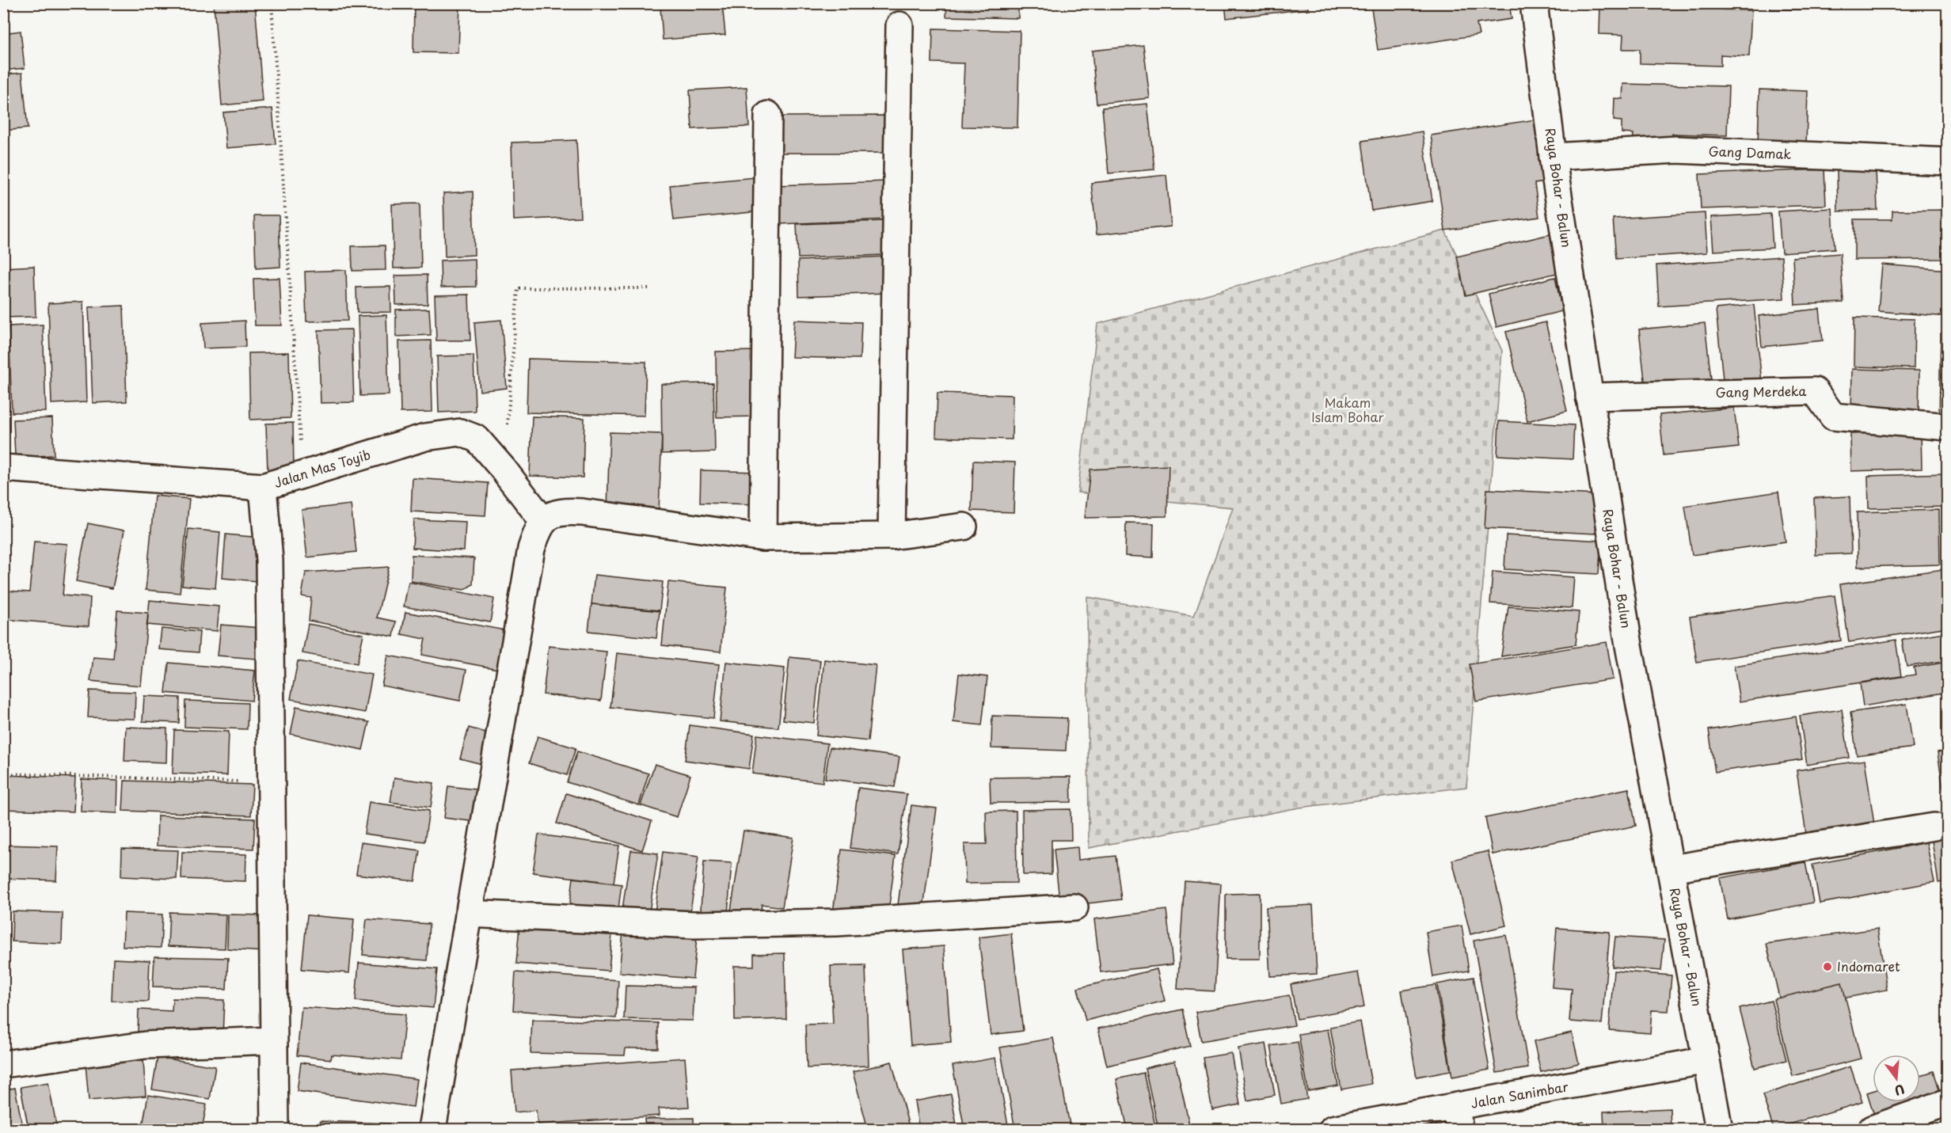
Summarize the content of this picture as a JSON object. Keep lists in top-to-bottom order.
{
  "streets": {
    "street": [
      "Gang Damak",
      "Raya Bohar - Balun",
      "Gang Merdeka",
      "Jalan Mas Toyib",
      "Jalan Sanimbar"
    ]
  },
  "crossings": [
    ["Gang Damak", "Raya Bohar - Balun"],
    ["Raya Bohar - Balun", "Gang Merdeka"],
    ["Raya Bohar - Balun", "Jalan Sanimbar"]
  ],
  "parks": ["Makam Islam Bohar"],
  "places": ["Indomaret"],
  "north": "bottom"
}
